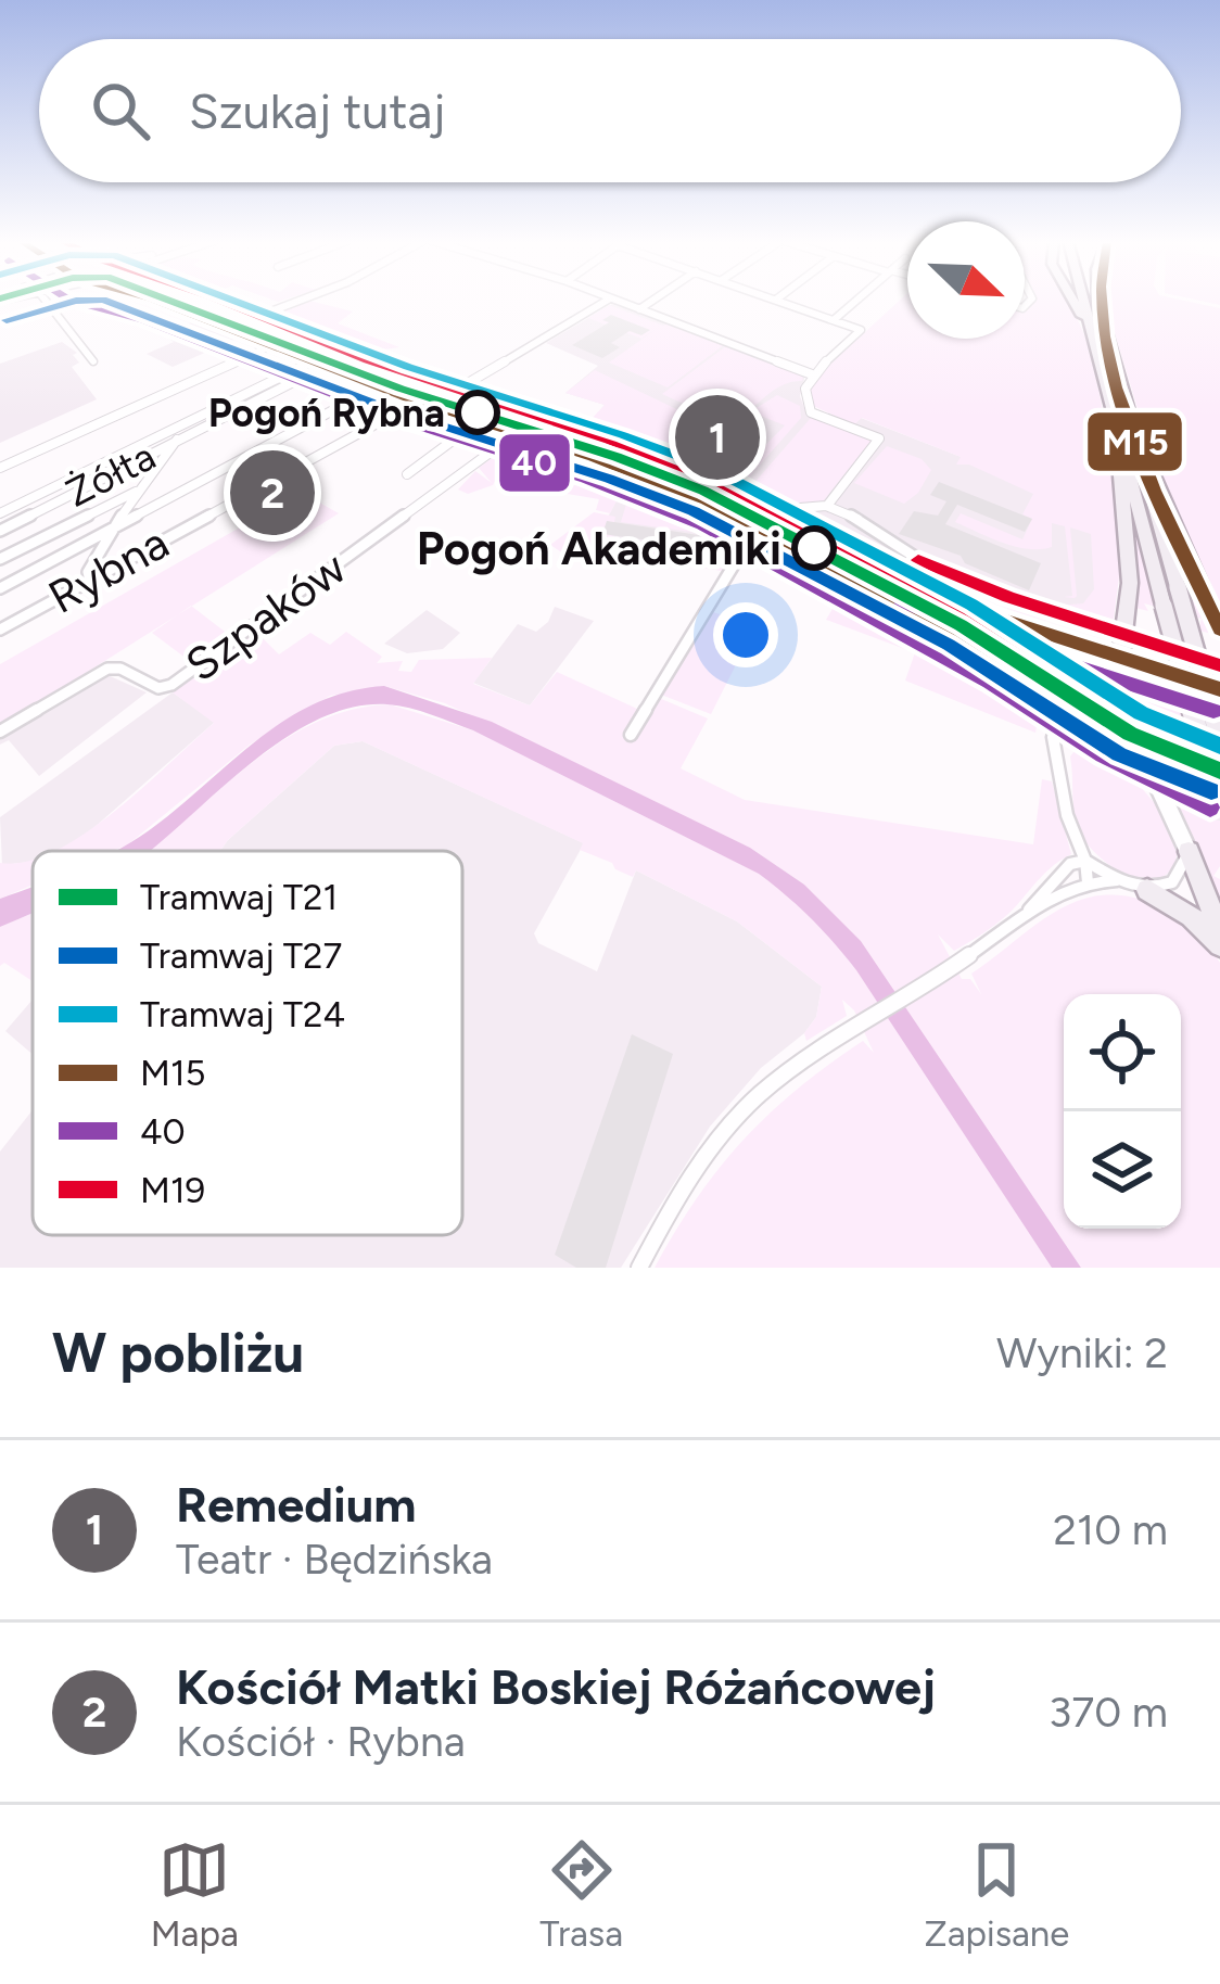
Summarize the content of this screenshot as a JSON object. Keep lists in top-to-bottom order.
{
  "streets": {
    "street": ["Żółta", "Rybna", "Szpaków"]
  },
  "places": ["Pogoń Rybna", "Pogoń Akademiki"],
  "lines": [
    "tram line T21",
    "tram line T27",
    "tram line T24",
    "transit line M15",
    "transit line 40",
    "transit line M19"
  ],
  "legend": [
    "Tramwaj T21",
    "Tramwaj T27",
    "Tramwaj T24",
    "M15",
    "40",
    "M19"
  ],
  "north": "bottom right",
  "page": {
    "search": "Szukaj tutaj",
    "pins": ["1", "2"],
    "heading": ["W pobliżu", "Wyniki: 2"],
    "list": [
      {
        "mark": "1",
        "name": "Remedium",
        "note": "Teatr · Będzińska",
        "value": "210 m"
      },
      {
        "mark": "2",
        "name": "Kościół Matki Boskiej Różańcowej",
        "note": "Kościół · Rybna",
        "value": "370 m"
      }
    ],
    "nav": ["Mapa", "Trasa", "Zapisane"]
  }
}
